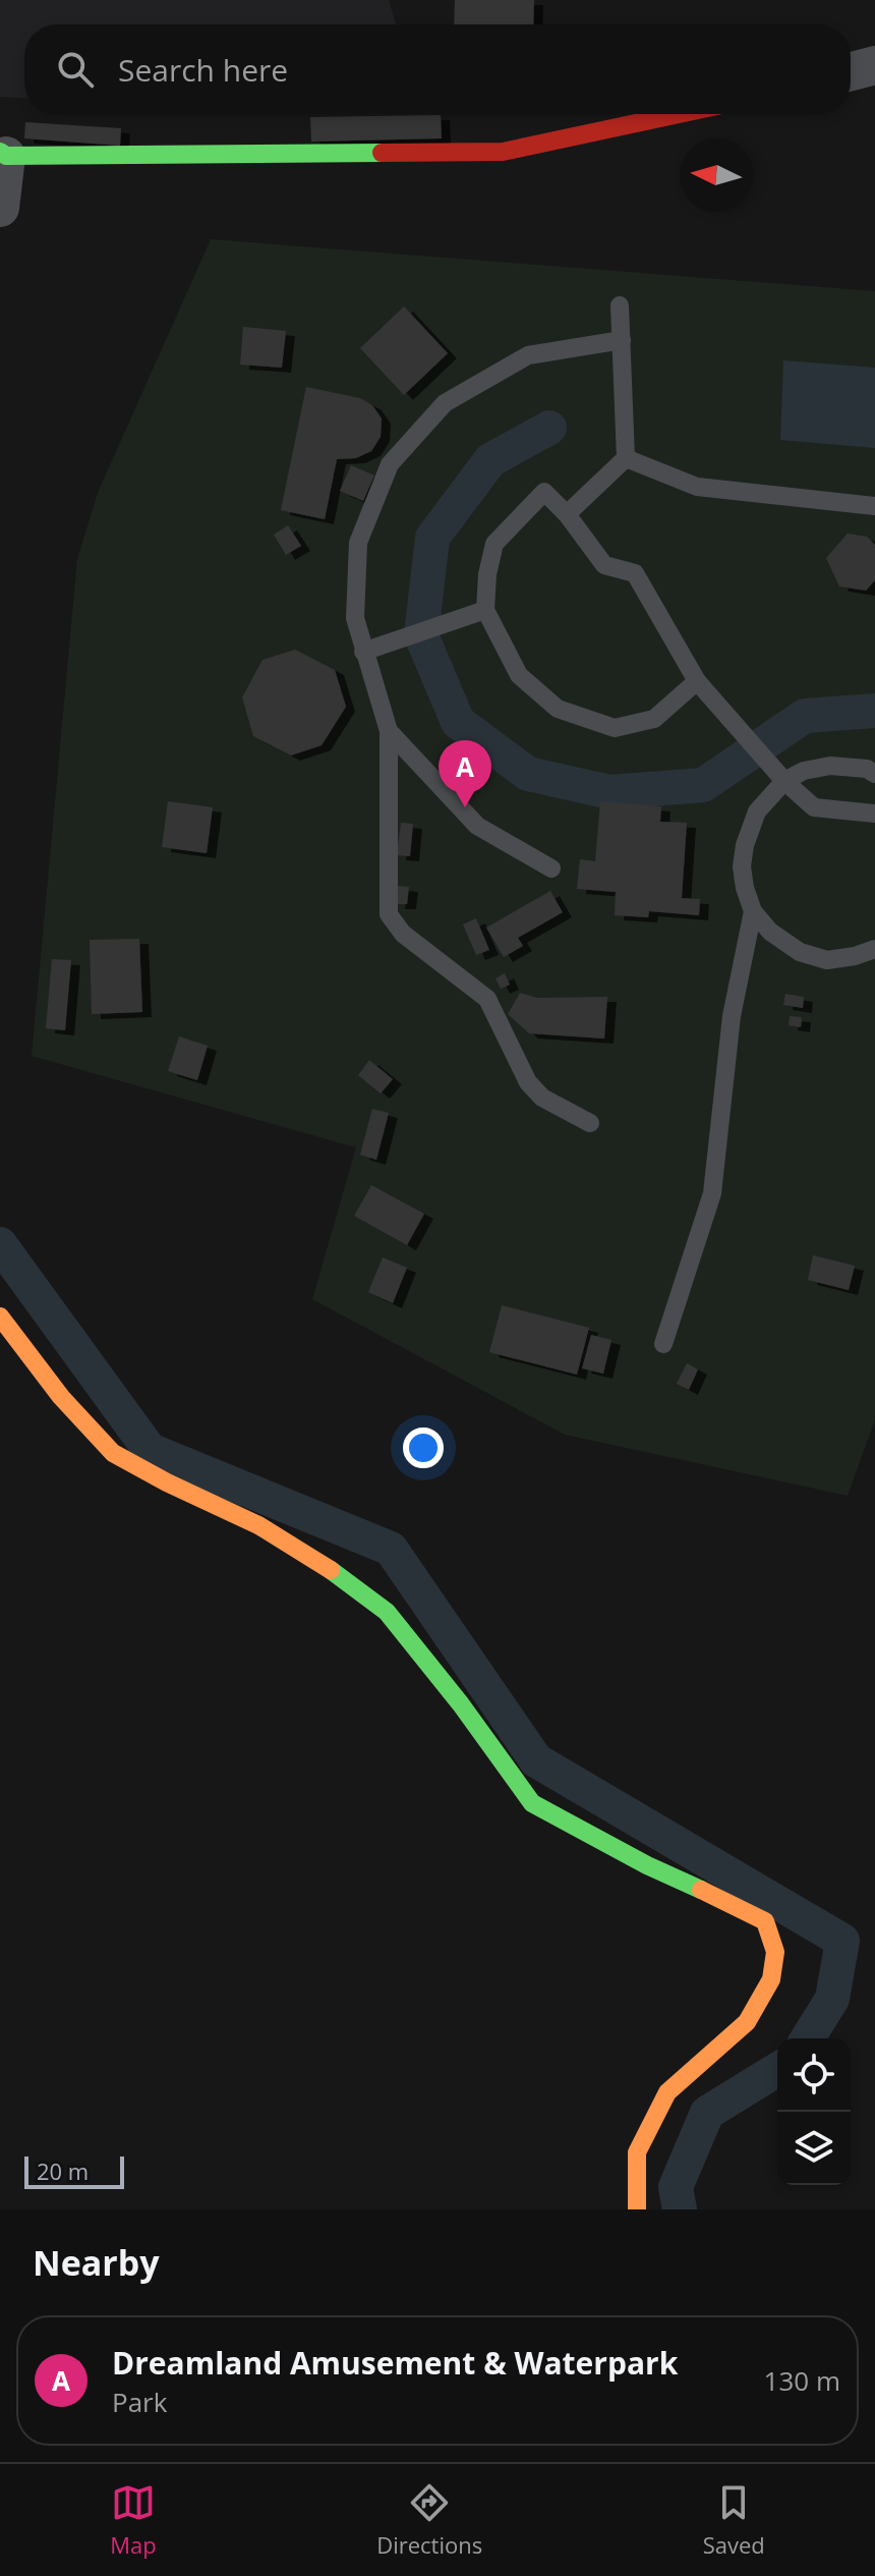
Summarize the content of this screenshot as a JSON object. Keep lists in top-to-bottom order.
{
  "scale_bar": "20 m",
  "north": "left",
  "page": {
    "search": "Search here",
    "pins": "A",
    "scale": "20 m",
    "heading": "Nearby",
    "list": [
      {
        "mark": "A",
        "name": "Dreamland Amusement & Waterpark",
        "note": "Park",
        "value": "130 m"
      }
    ],
    "nav": ["Map", "Directions", "Saved"]
  }
}
